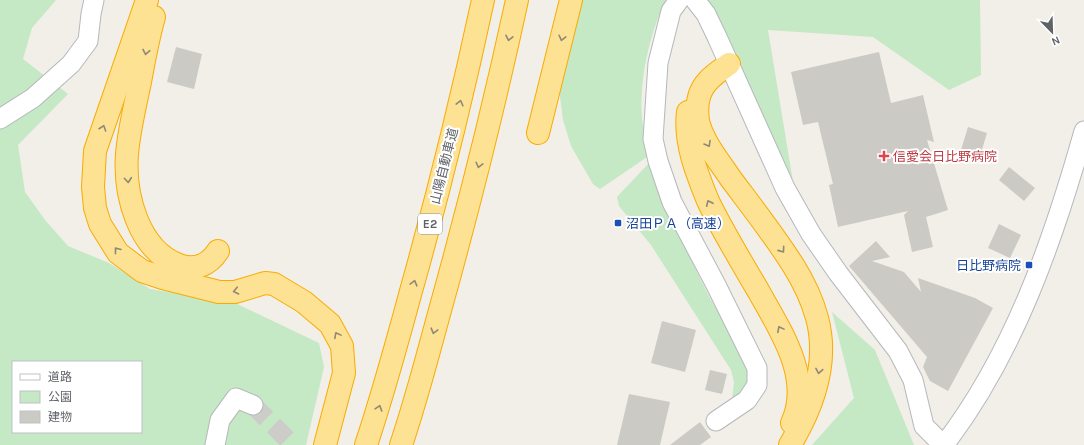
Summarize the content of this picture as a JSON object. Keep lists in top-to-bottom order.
{
  "streets": {
    "highway": ["山陽自動車道", "E2"]
  },
  "places": {
    "health": ["信愛会日比野病院"],
    "transit": ["沼田ＰＡ（高速）", "日比野病院"]
  },
  "legend": ["道路", "公園", "建物"],
  "north": "bottom right"
}
